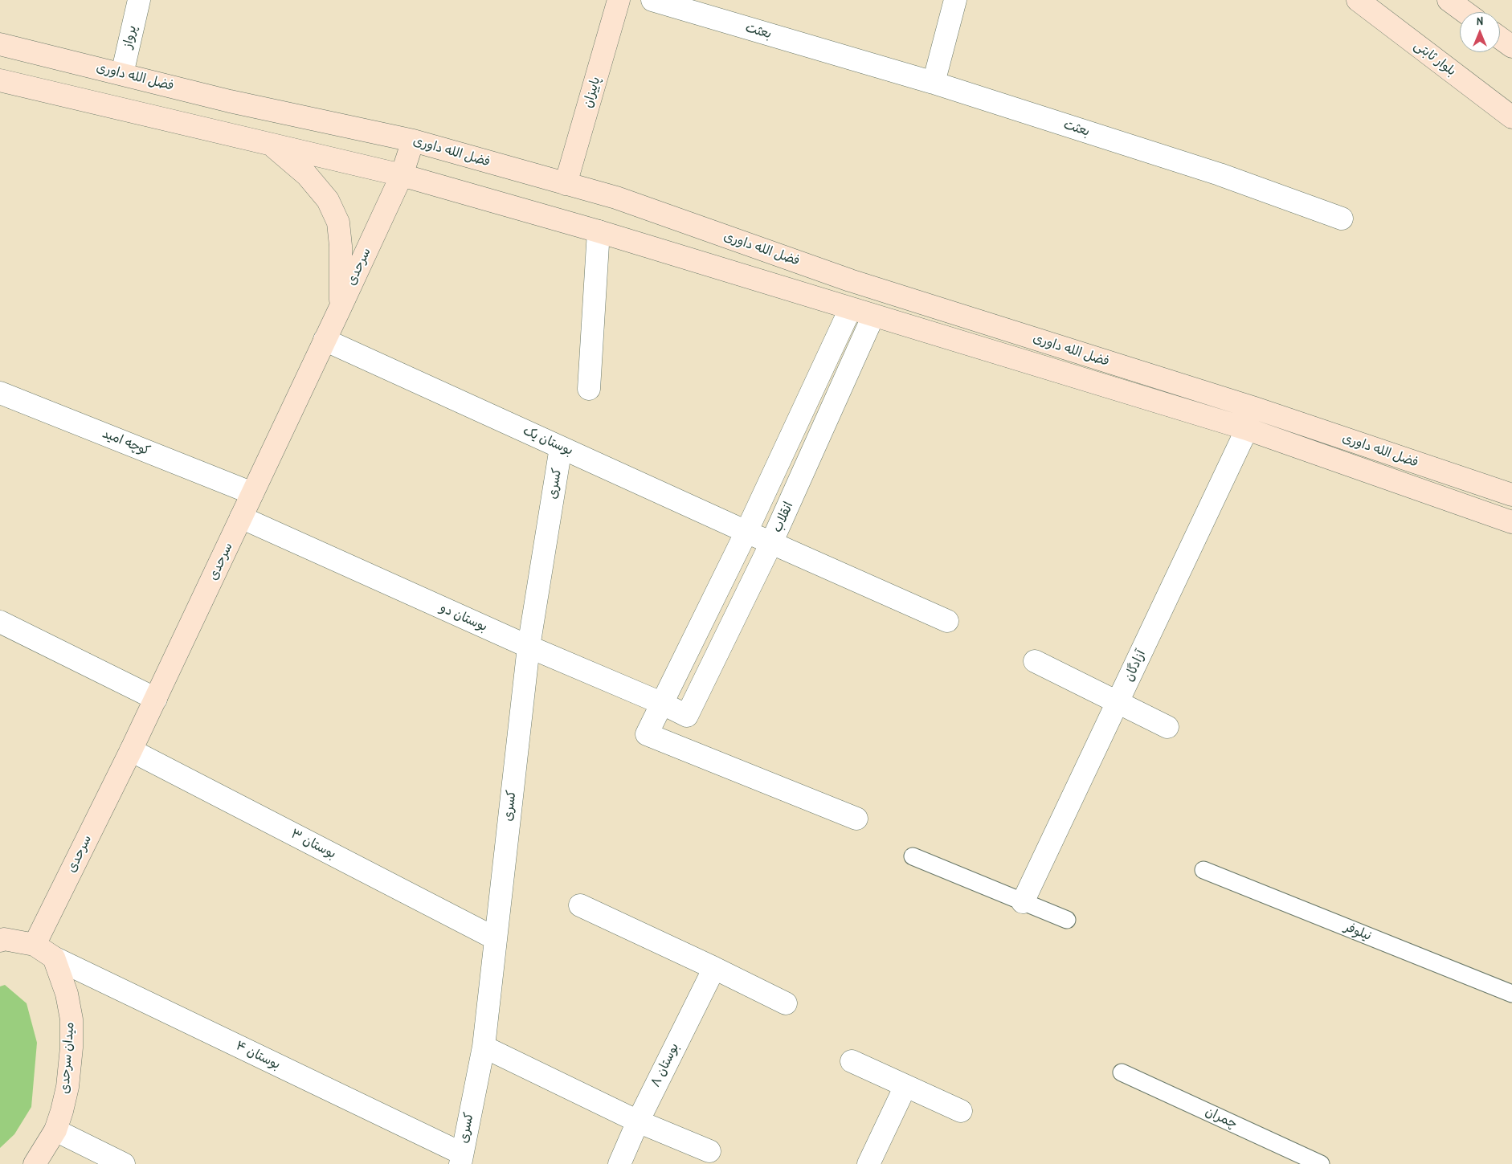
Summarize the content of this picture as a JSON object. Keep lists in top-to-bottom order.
{
  "streets": {
    "main road": [
      "بلوار ثابتی",
      "فضل الله داوری",
      "پاییزان",
      "سرحدی",
      "میدان سرحدی"
    ],
    "street": [
      "بعثت",
      "پرواز",
      "بوستان یک",
      "کوچه امید",
      "کسری",
      "انقلاب",
      "بوستان دو",
      "آزادگان",
      "بوستان ۳",
      "بوستان ۴",
      "بوستان ۸"
    ],
    "lane": ["نیلوفر", "چمران"]
  },
  "crossings": [
    ["پرواز", "فضل الله داوری"],
    ["فضل الله داوری", "پاییزان"],
    ["فضل الله داوری", "سرحدی"],
    ["فضل الله داوری", "انقلاب"],
    ["فضل الله داوری", "آزادگان"],
    ["سرحدی", "بوستان یک"],
    ["سرحدی", "کوچه امید"],
    ["سرحدی", "بوستان دو"],
    ["سرحدی", "بوستان ۳"],
    ["بوستان یک", "کسری"],
    ["بوستان یک", "انقلاب"],
    ["کسری", "بوستان دو"],
    ["کسری", "بوستان ۳"],
    ["کسری", "بوستان ۴"],
    ["انقلاب", "بوستان دو"],
    ["بوستان ۴", "میدان سرحدی"]
  ],
  "north": "top"
}
